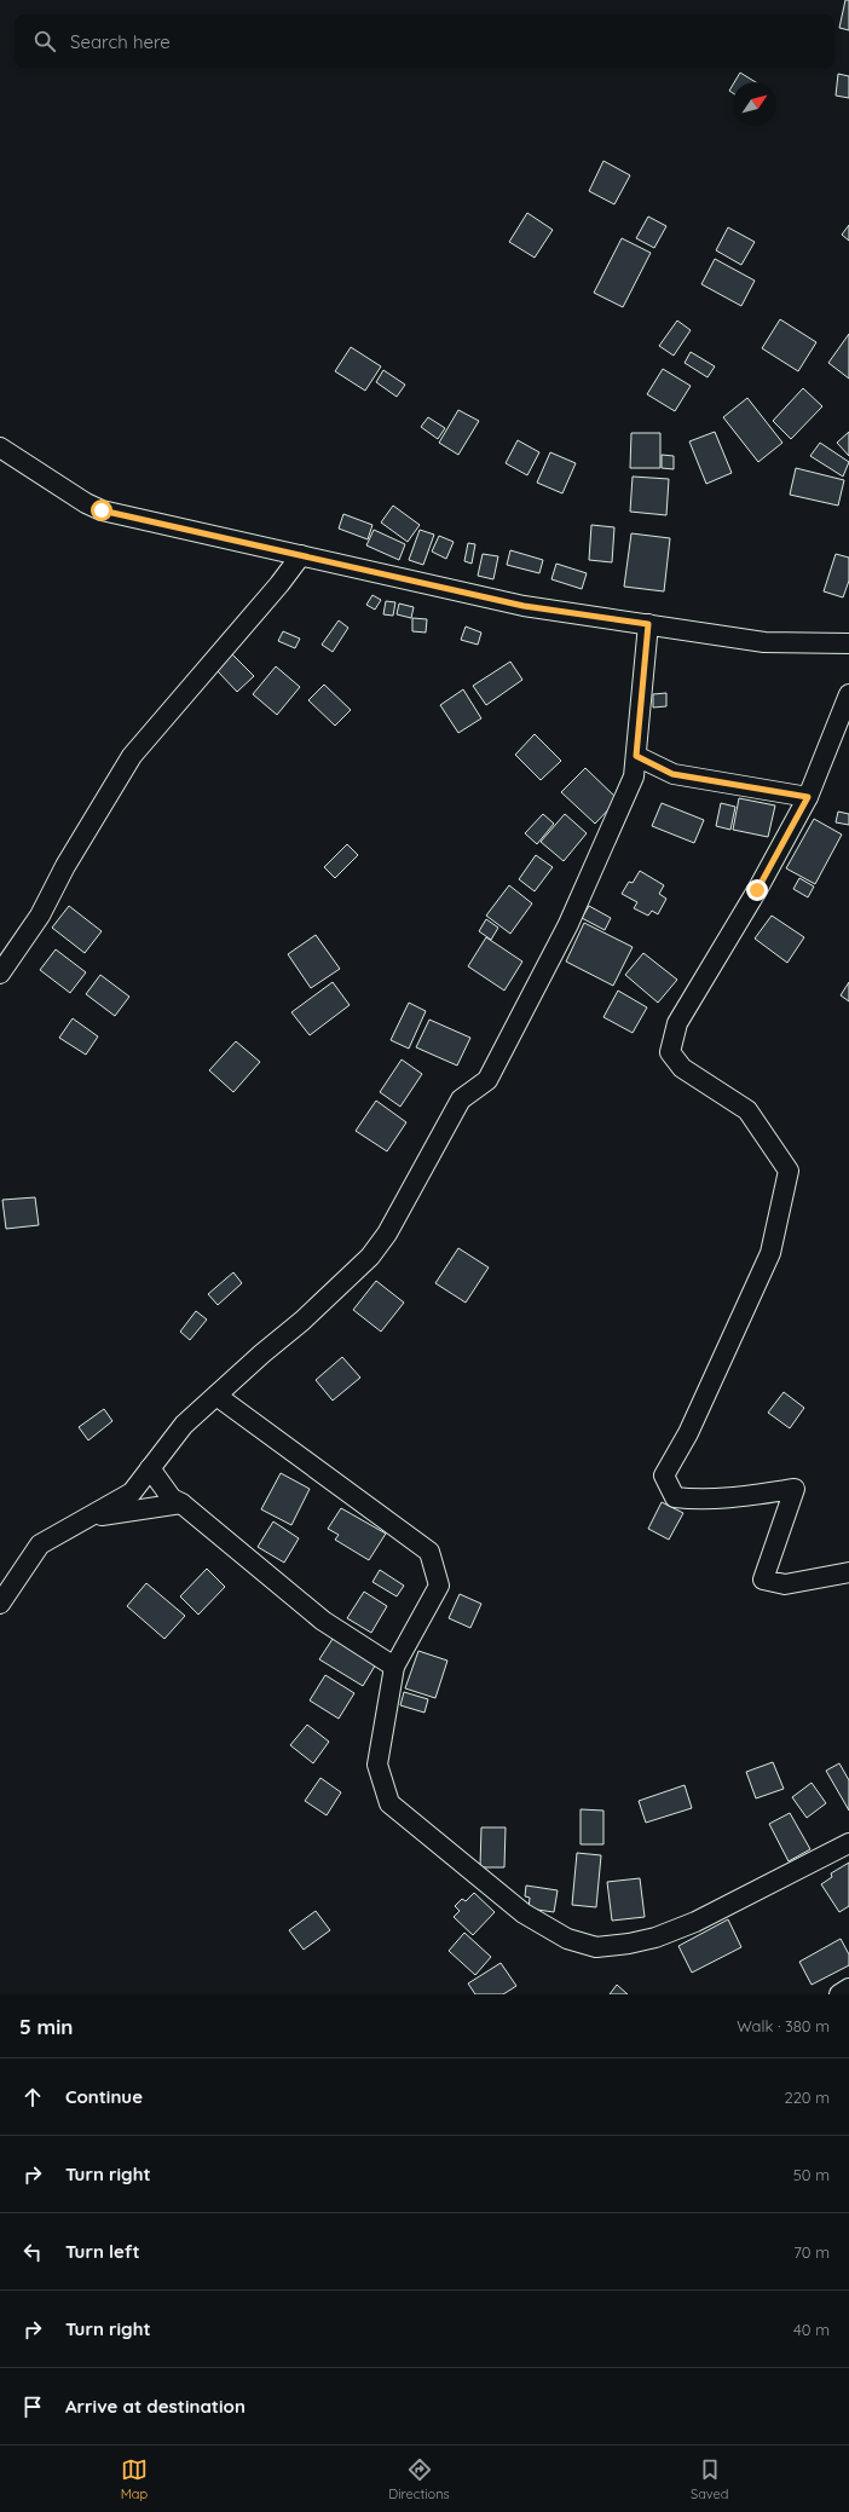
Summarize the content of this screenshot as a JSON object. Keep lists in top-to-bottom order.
{
  "north": "top right",
  "page": {
    "search": "Search here",
    "heading": ["5 min", "Walk · 380 m"],
    "list": [
      ["Continue", "220 m"],
      ["Turn right", "50 m"],
      ["Turn left", "70 m"],
      ["Turn right", "40 m"],
      "Arrive at destination"
    ],
    "nav": ["Map", "Directions", "Saved"]
  }
}
